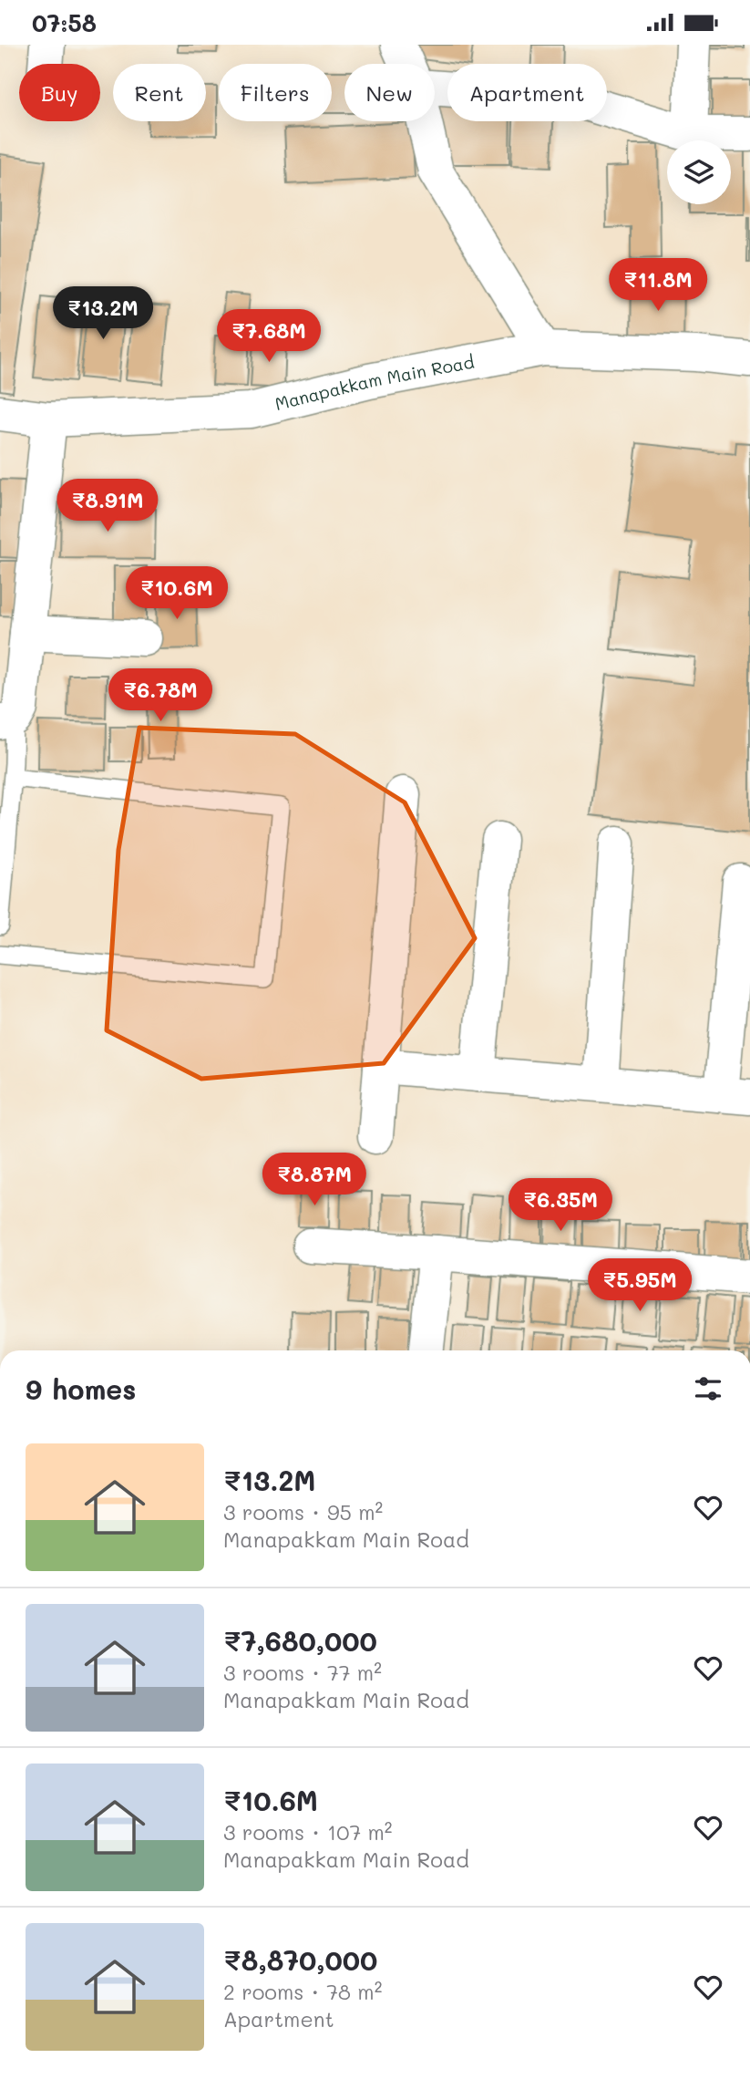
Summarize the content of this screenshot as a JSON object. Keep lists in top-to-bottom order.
{
  "streets": {
    "street": ["Manapakkam Main Road"]
  },
  "page": {
    "status": "07:58",
    "chip": [
      "Buy",
      "Rent",
      "Filters",
      "New",
      "Apartment"
    ],
    "price": [
      "₹11.8M",
      "₹13.2M",
      "₹7.68M",
      "₹8.91M",
      "₹10.6M",
      "₹6.78M",
      "₹8.87M",
      "₹6.35M",
      "₹5.95M"
    ],
    "heading": "9 homes",
    "list": [
      {
        "name": "₹13.2M",
        "note": "3 rooms · 95 m² · Manapakkam Main Road"
      },
      {
        "name": "₹7,680,000",
        "note": "3 rooms · 77 m² · Manapakkam Main Road"
      },
      {
        "name": "₹10.6M",
        "note": "3 rooms · 107 m² · Manapakkam Main Road"
      },
      {
        "name": "₹8,870,000",
        "note": "2 rooms · 78 m² · Apartment"
      }
    ]
  }
}
